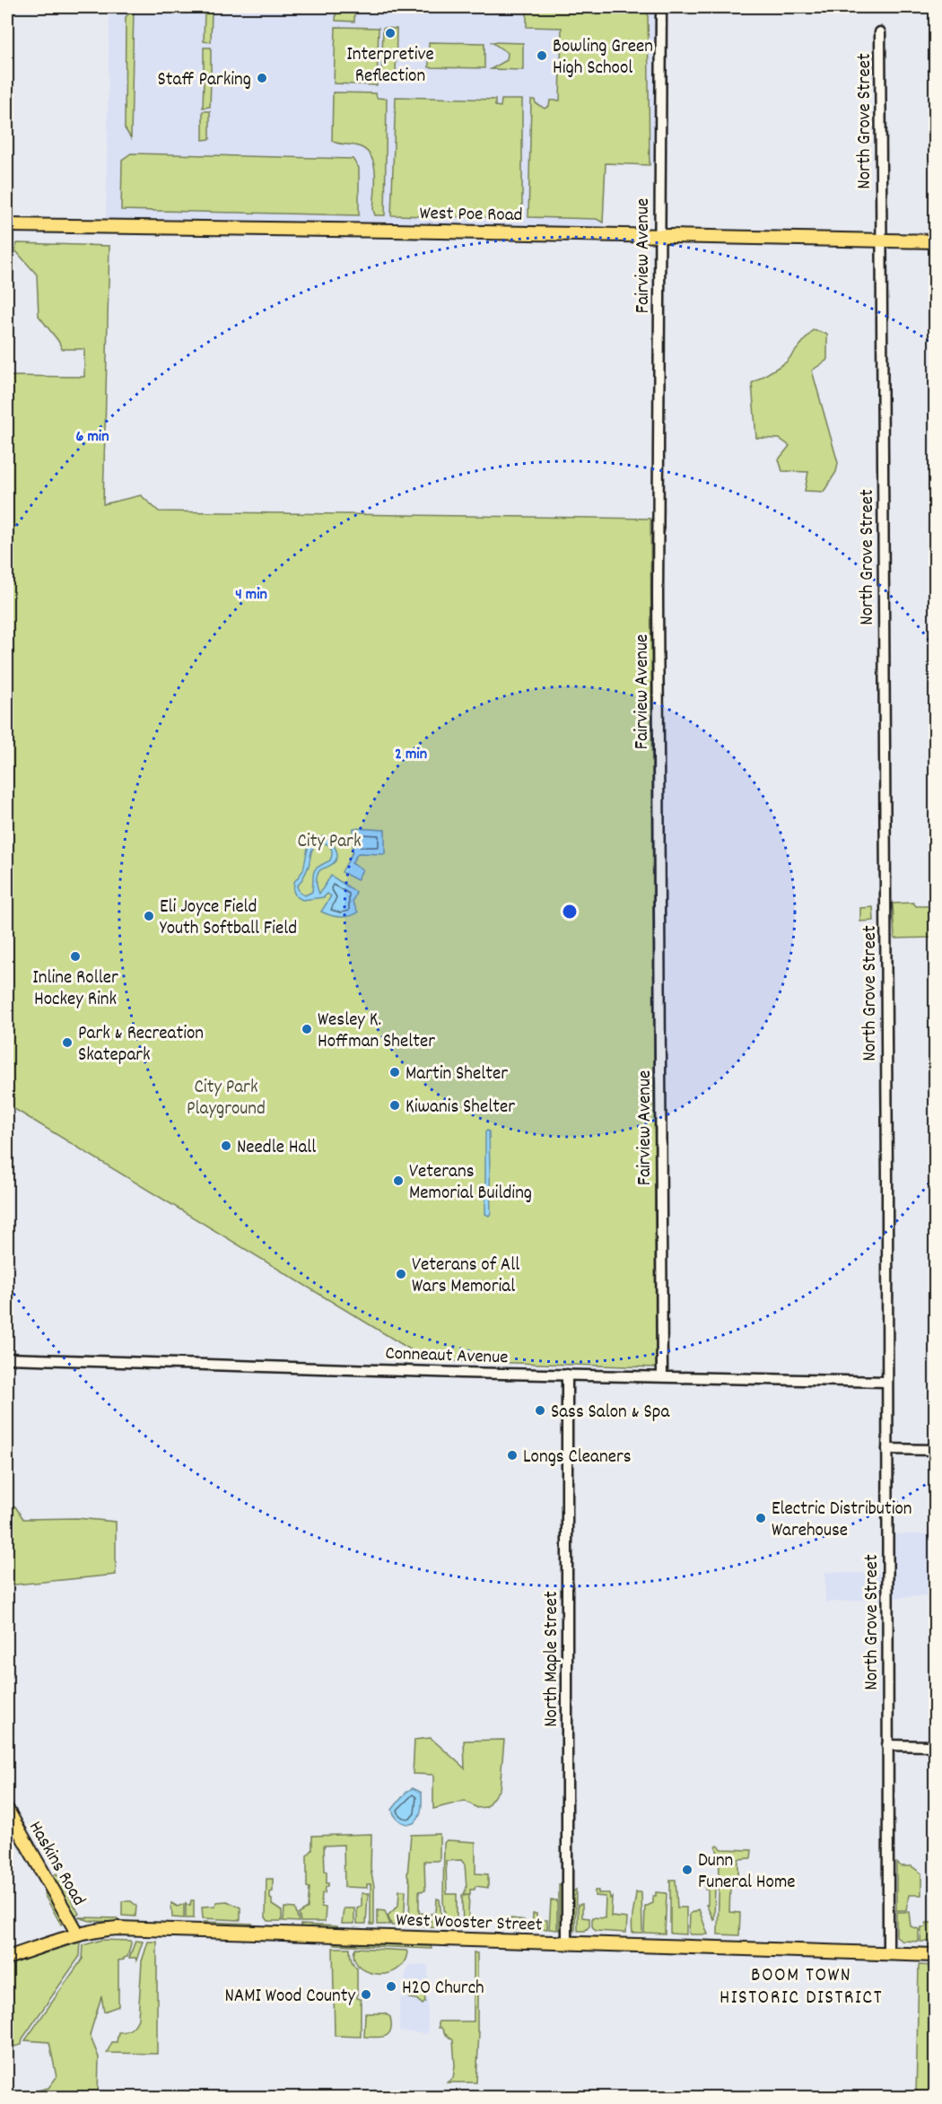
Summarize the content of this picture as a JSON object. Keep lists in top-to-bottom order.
{
  "streets": {
    "main road": ["West Poe Road", "Haskins Road", "West Wooster Street"],
    "street": [
      "North Grove Street",
      "Fairview Avenue",
      "Conneaut Avenue",
      "North Maple Street"
    ]
  },
  "crossings": [
    ["North Grove Street", "West Poe Road"],
    ["North Grove Street", "Conneaut Avenue"],
    ["North Grove Street", "West Wooster Street"],
    ["West Poe Road", "Fairview Avenue"],
    ["Fairview Avenue", "Conneaut Avenue"],
    ["Conneaut Avenue", "North Maple Street"],
    ["North Maple Street", "West Wooster Street"],
    ["Haskins Road", "West Wooster Street"]
  ],
  "districts": ["BOOM TOWN HISTORIC DISTRICT"],
  "parks": ["City Park", "City Park Playground"],
  "places": [
    "Interpretive Reflection",
    "Bowling Green High School",
    "Staff Parking",
    "Eli Joyce Field Youth Softball Field",
    "Inline Roller Hockey Rink",
    "Wesley K. Hoffman Shelter",
    "Park & Recreation Skatepark",
    "Martin Shelter",
    "Kiwanis Shelter",
    "Needle Hall",
    "Veterans Memorial Building",
    "Veterans of All Wars Memorial",
    "Sass Salon & Spa",
    "Longs Cleaners",
    "Electric Distribution Warehouse",
    "Dunn Funeral Home",
    "H2O Church",
    "NAMI Wood County"
  ],
  "rings": ["6 min", "4 min", "2 min"]
}
